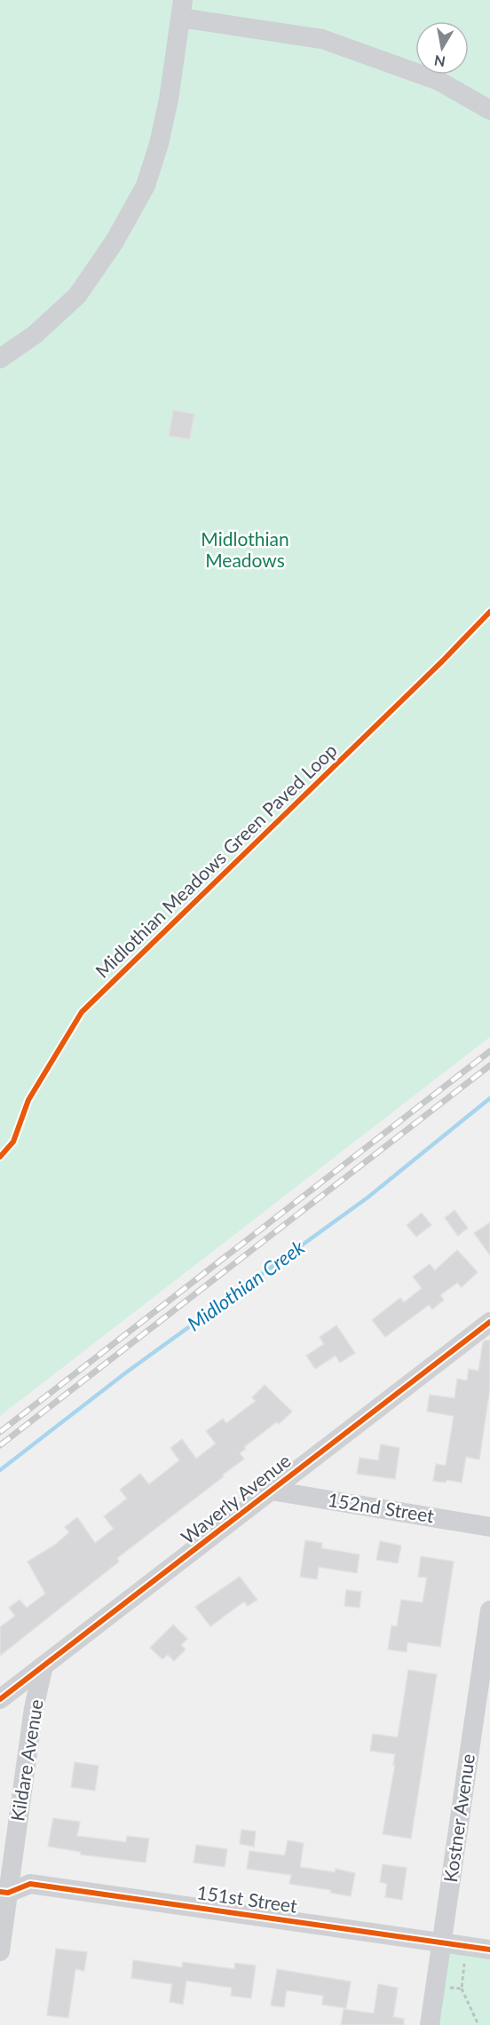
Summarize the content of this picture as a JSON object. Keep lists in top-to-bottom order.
{
  "streets": {
    "street": [
      "Waverly Avenue",
      "152nd Street",
      "Kildare Avenue",
      "Kostner Avenue",
      "151st Street"
    ],
    "cycle path": ["Midlothian Meadows Green Paved Loop"]
  },
  "crossings": [
    ["Waverly Avenue", "152nd Street"],
    ["Waverly Avenue", "Kildare Avenue"],
    ["Kildare Avenue", "151st Street"],
    ["Kostner Avenue", "151st Street"]
  ],
  "water": ["Midlothian Creek"],
  "parks": ["Midlothian Meadows"],
  "north": "bottom"
}
